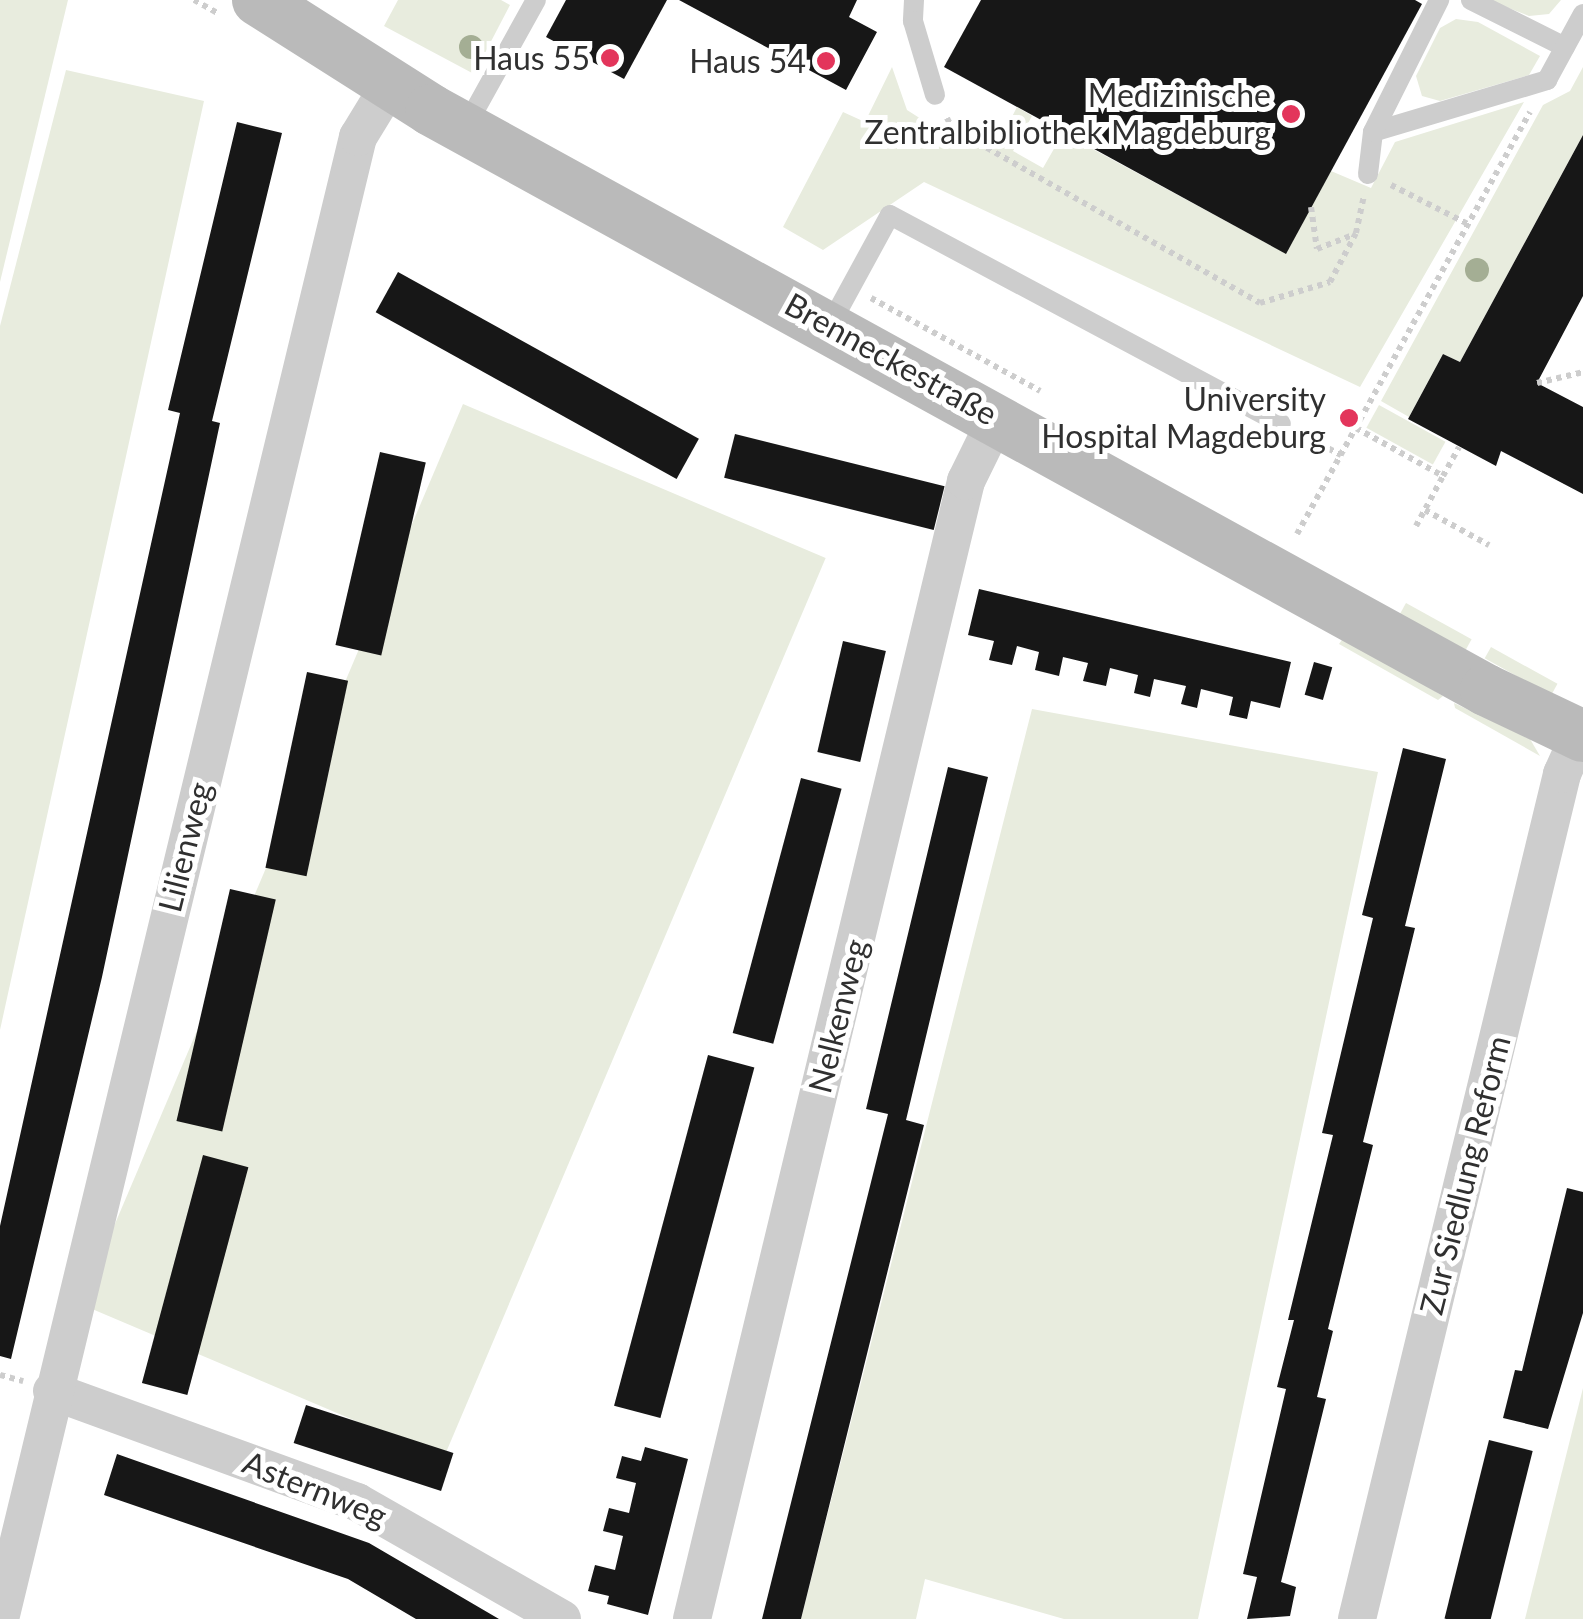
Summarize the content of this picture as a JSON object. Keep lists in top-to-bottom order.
{
  "streets": {
    "street": [
      "Brenneckestraße",
      "Lilienweg",
      "Nelkenweg",
      "Zur Siedlung Reform",
      "Asternweg"
    ]
  },
  "crossings": [
    ["Brenneckestraße", "Lilienweg"],
    ["Brenneckestraße", "Nelkenweg"],
    ["Brenneckestraße", "Zur Siedlung Reform"],
    ["Lilienweg", "Asternweg"]
  ],
  "places": [
    "Haus 55",
    "Haus 54",
    "Medizinische Zentralbibliothek Magdeburg",
    "University Hospital Magdeburg"
  ]
}
